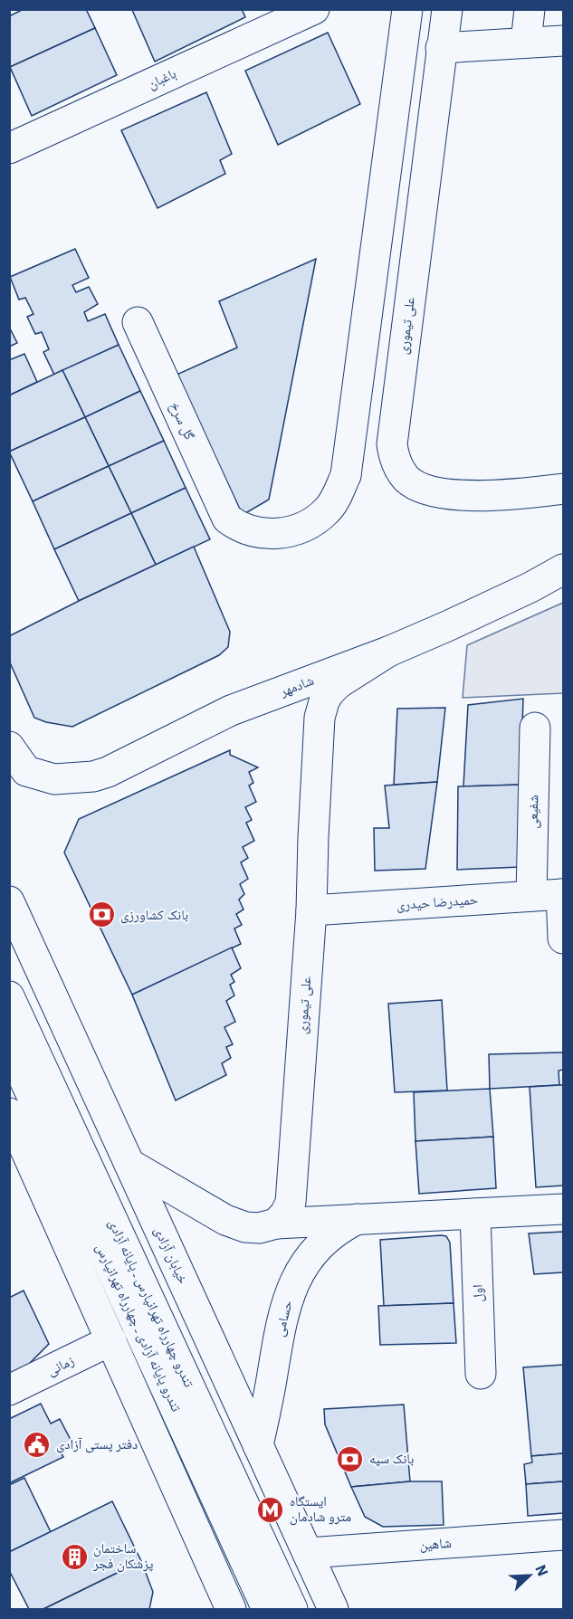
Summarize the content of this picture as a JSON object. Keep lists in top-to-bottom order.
{
  "streets": {
    "main road": [
      "باغبان",
      "علی تیموری",
      "گل سرخ",
      "شادمهر",
      "شفیعی",
      "حمیدرضا حیدری",
      "خیابان آزادی",
      "اول",
      "تندرو چهارراه تهرانپارس ـ پایانه آزادی",
      "حسامی",
      "تندرو پایانه آزادی ـ چهارراه تهرانپارس",
      "زمانی",
      "شاهین"
    ]
  },
  "crossings": [
    ["علی تیموری", "شادمهر"],
    ["علی تیموری", "حمیدرضا حیدری"],
    ["علی تیموری", "حسامی"],
    ["شفیعی", "حمیدرضا حیدری"],
    ["خیابان آزادی", "حسامی"],
    ["خیابان آزادی", "شاهین"],
    ["اول", "حسامی"]
  ],
  "places": {
    "bank": ["بانک کشاورزی", "بانک سپه"],
    "public building": ["دفتر پستی آزادی"],
    "metro station": ["ایستگاه مترو شادمان"],
    "building": ["ساختمان پزشکان فجر"]
  },
  "north": "top right"
}
